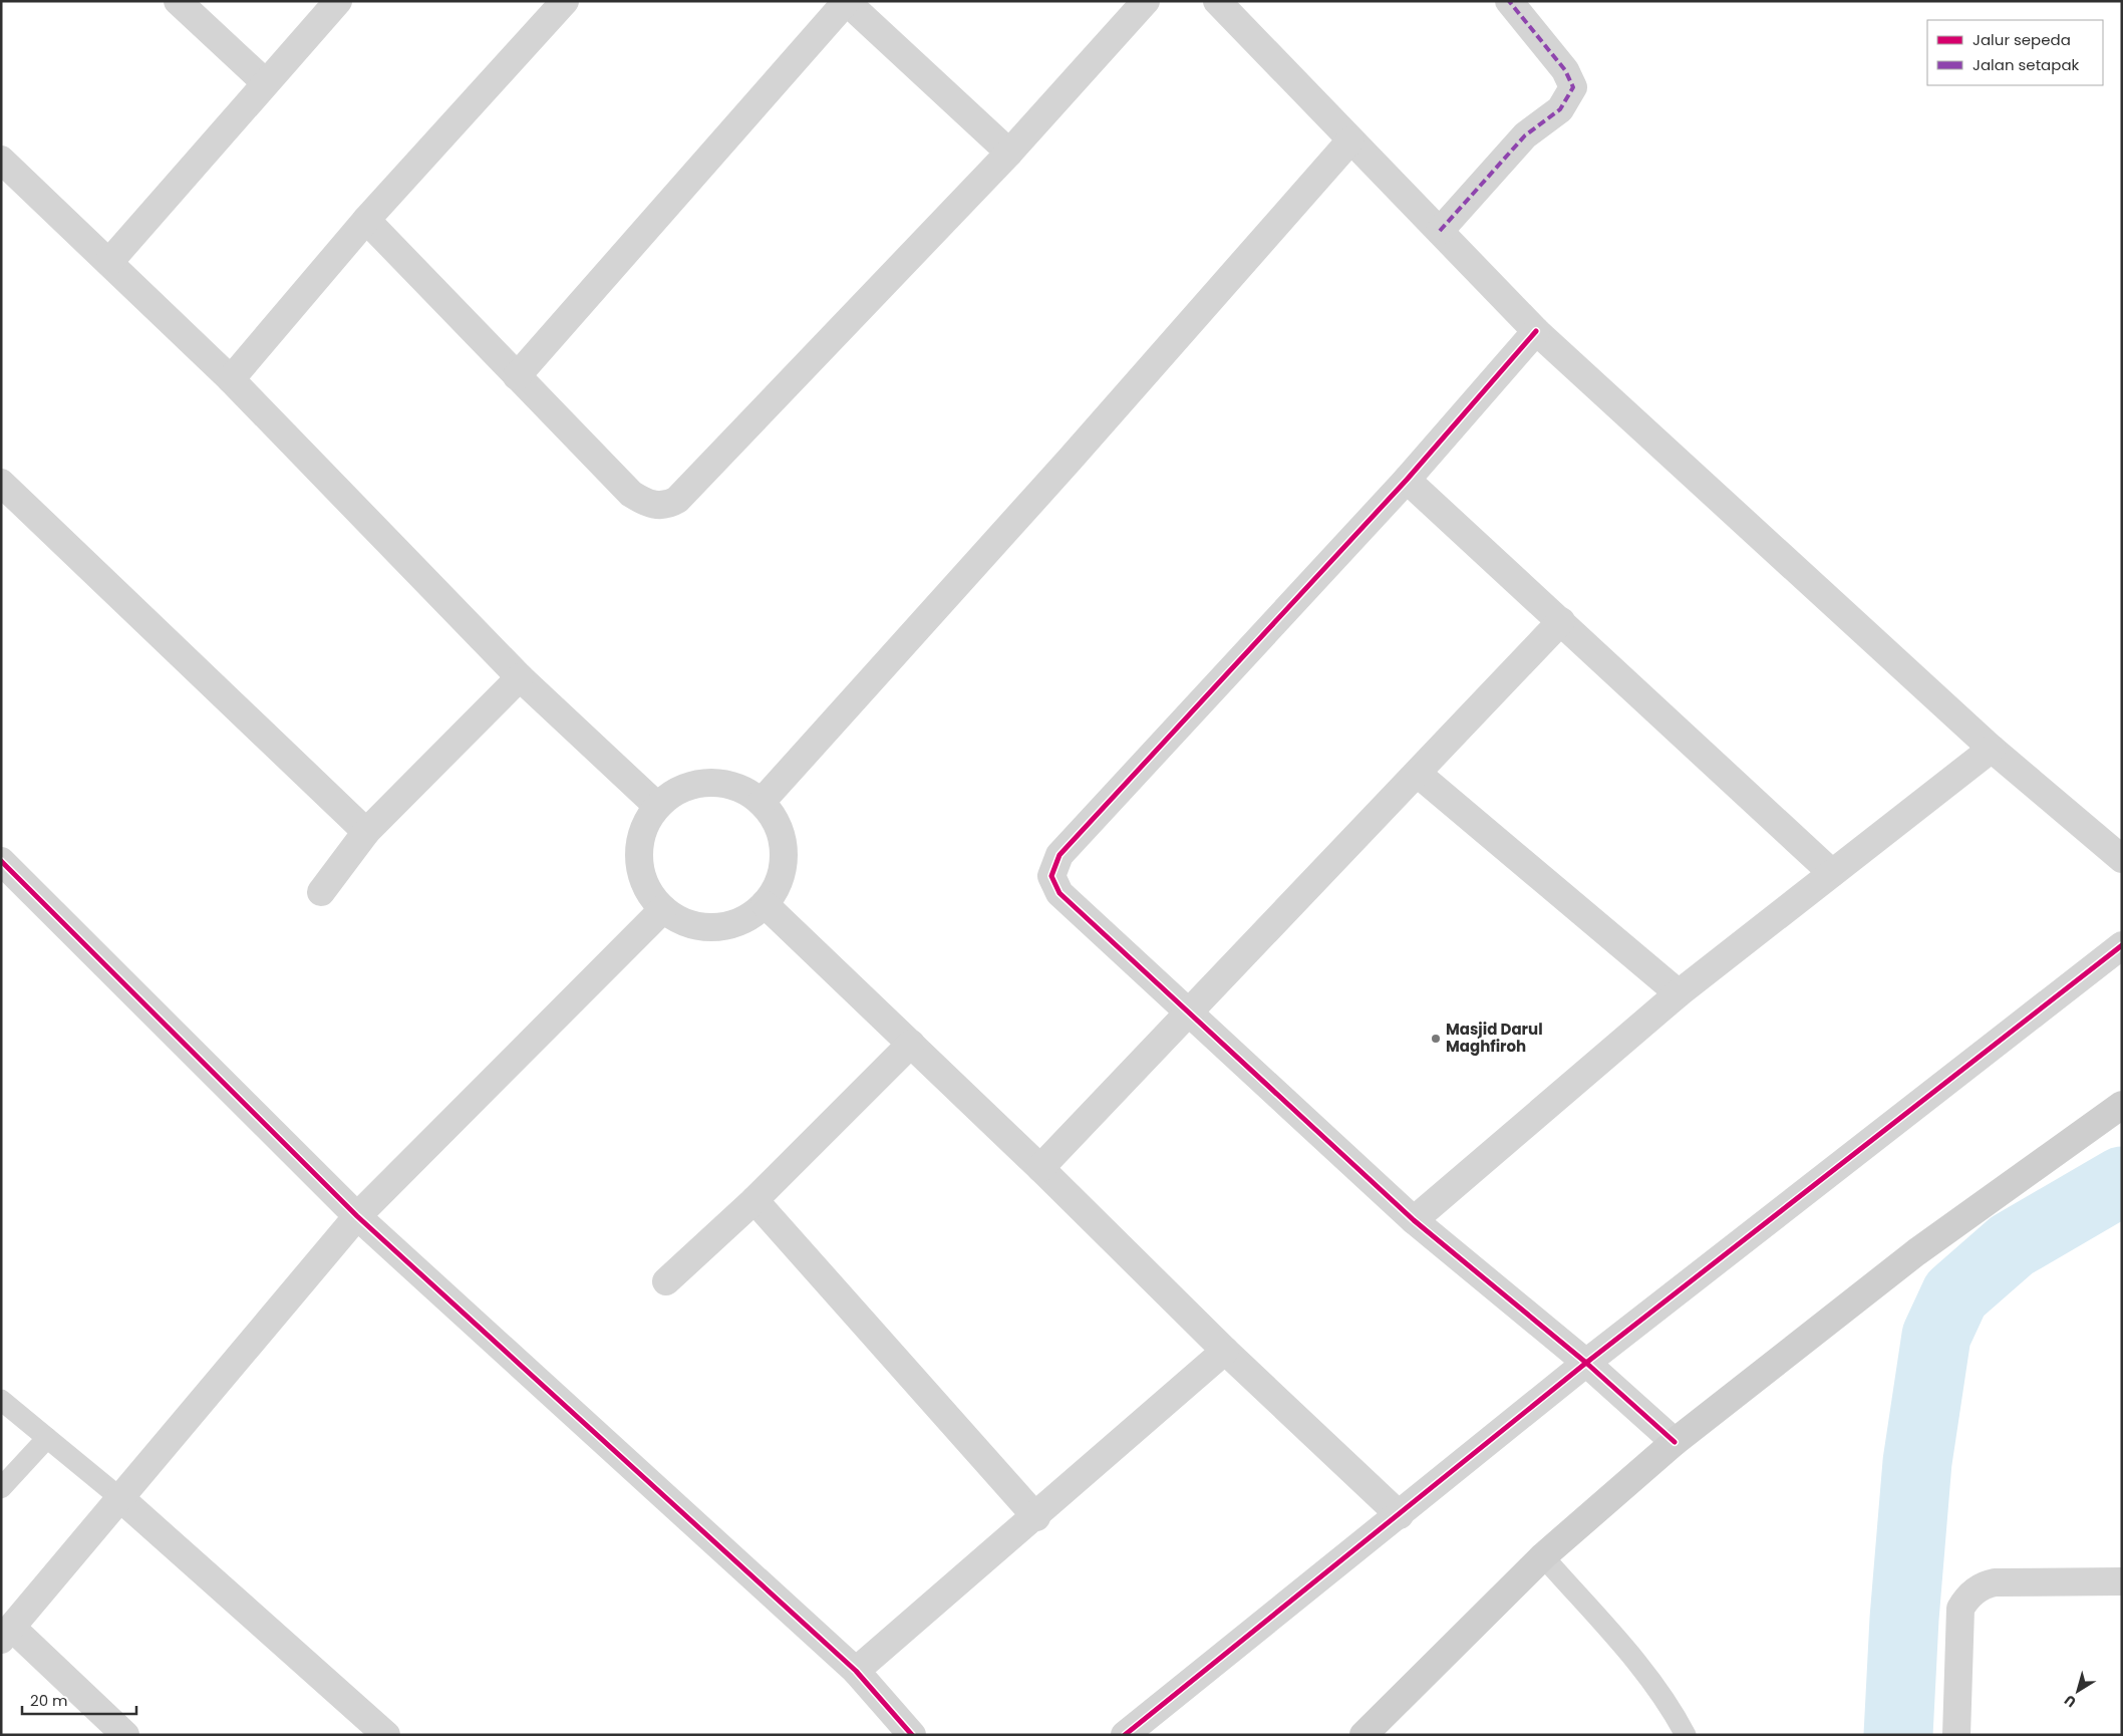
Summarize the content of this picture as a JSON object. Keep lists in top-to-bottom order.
{
  "places": ["Masjid Darul Maghfiroh"],
  "legend": ["Jalur sepeda", "Jalan setapak"],
  "scale_bar": "20 m",
  "north": "bottom left"
}
